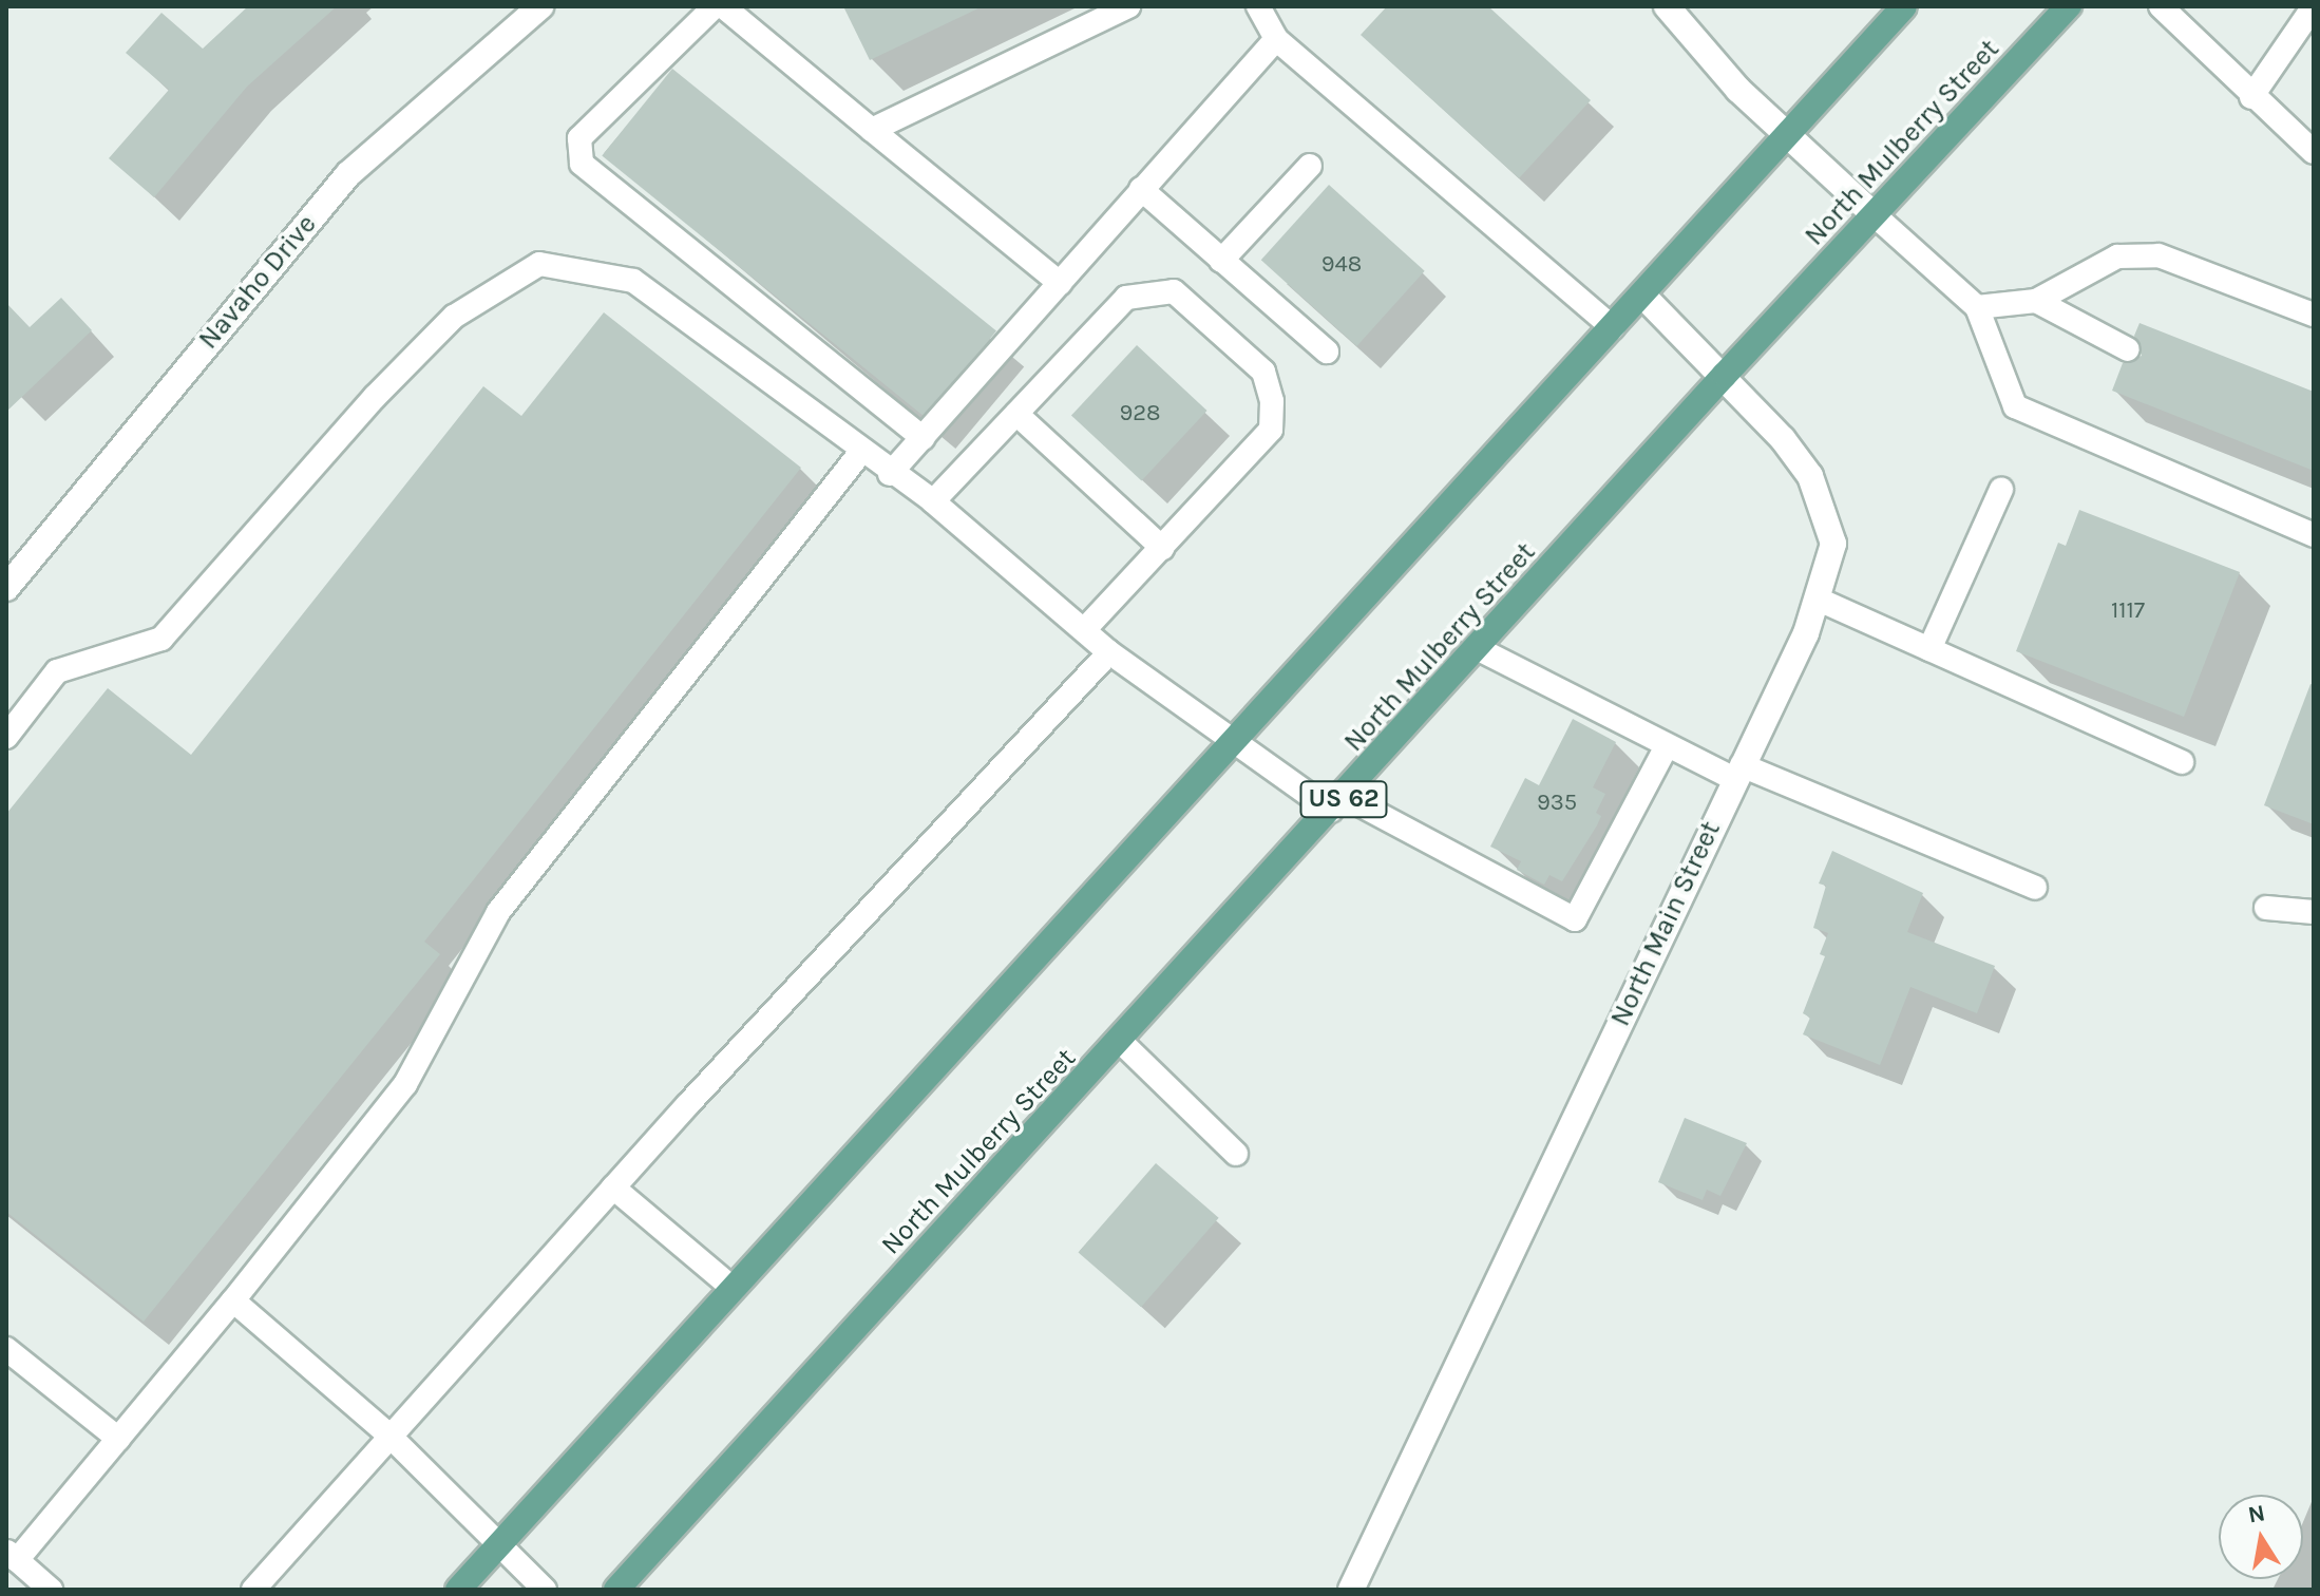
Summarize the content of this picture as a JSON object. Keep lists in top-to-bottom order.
{
  "streets": {
    "main road": ["North Mulberry Street", "US 62"],
    "street": ["Navaho Drive", "North Main Street"]
  },
  "crossings": [
    ["North Mulberry Street", "North Main Street"]
  ],
  "house_numbers": [
    "948",
    "928",
    "1117",
    "935"
  ],
  "north": "top"
}
